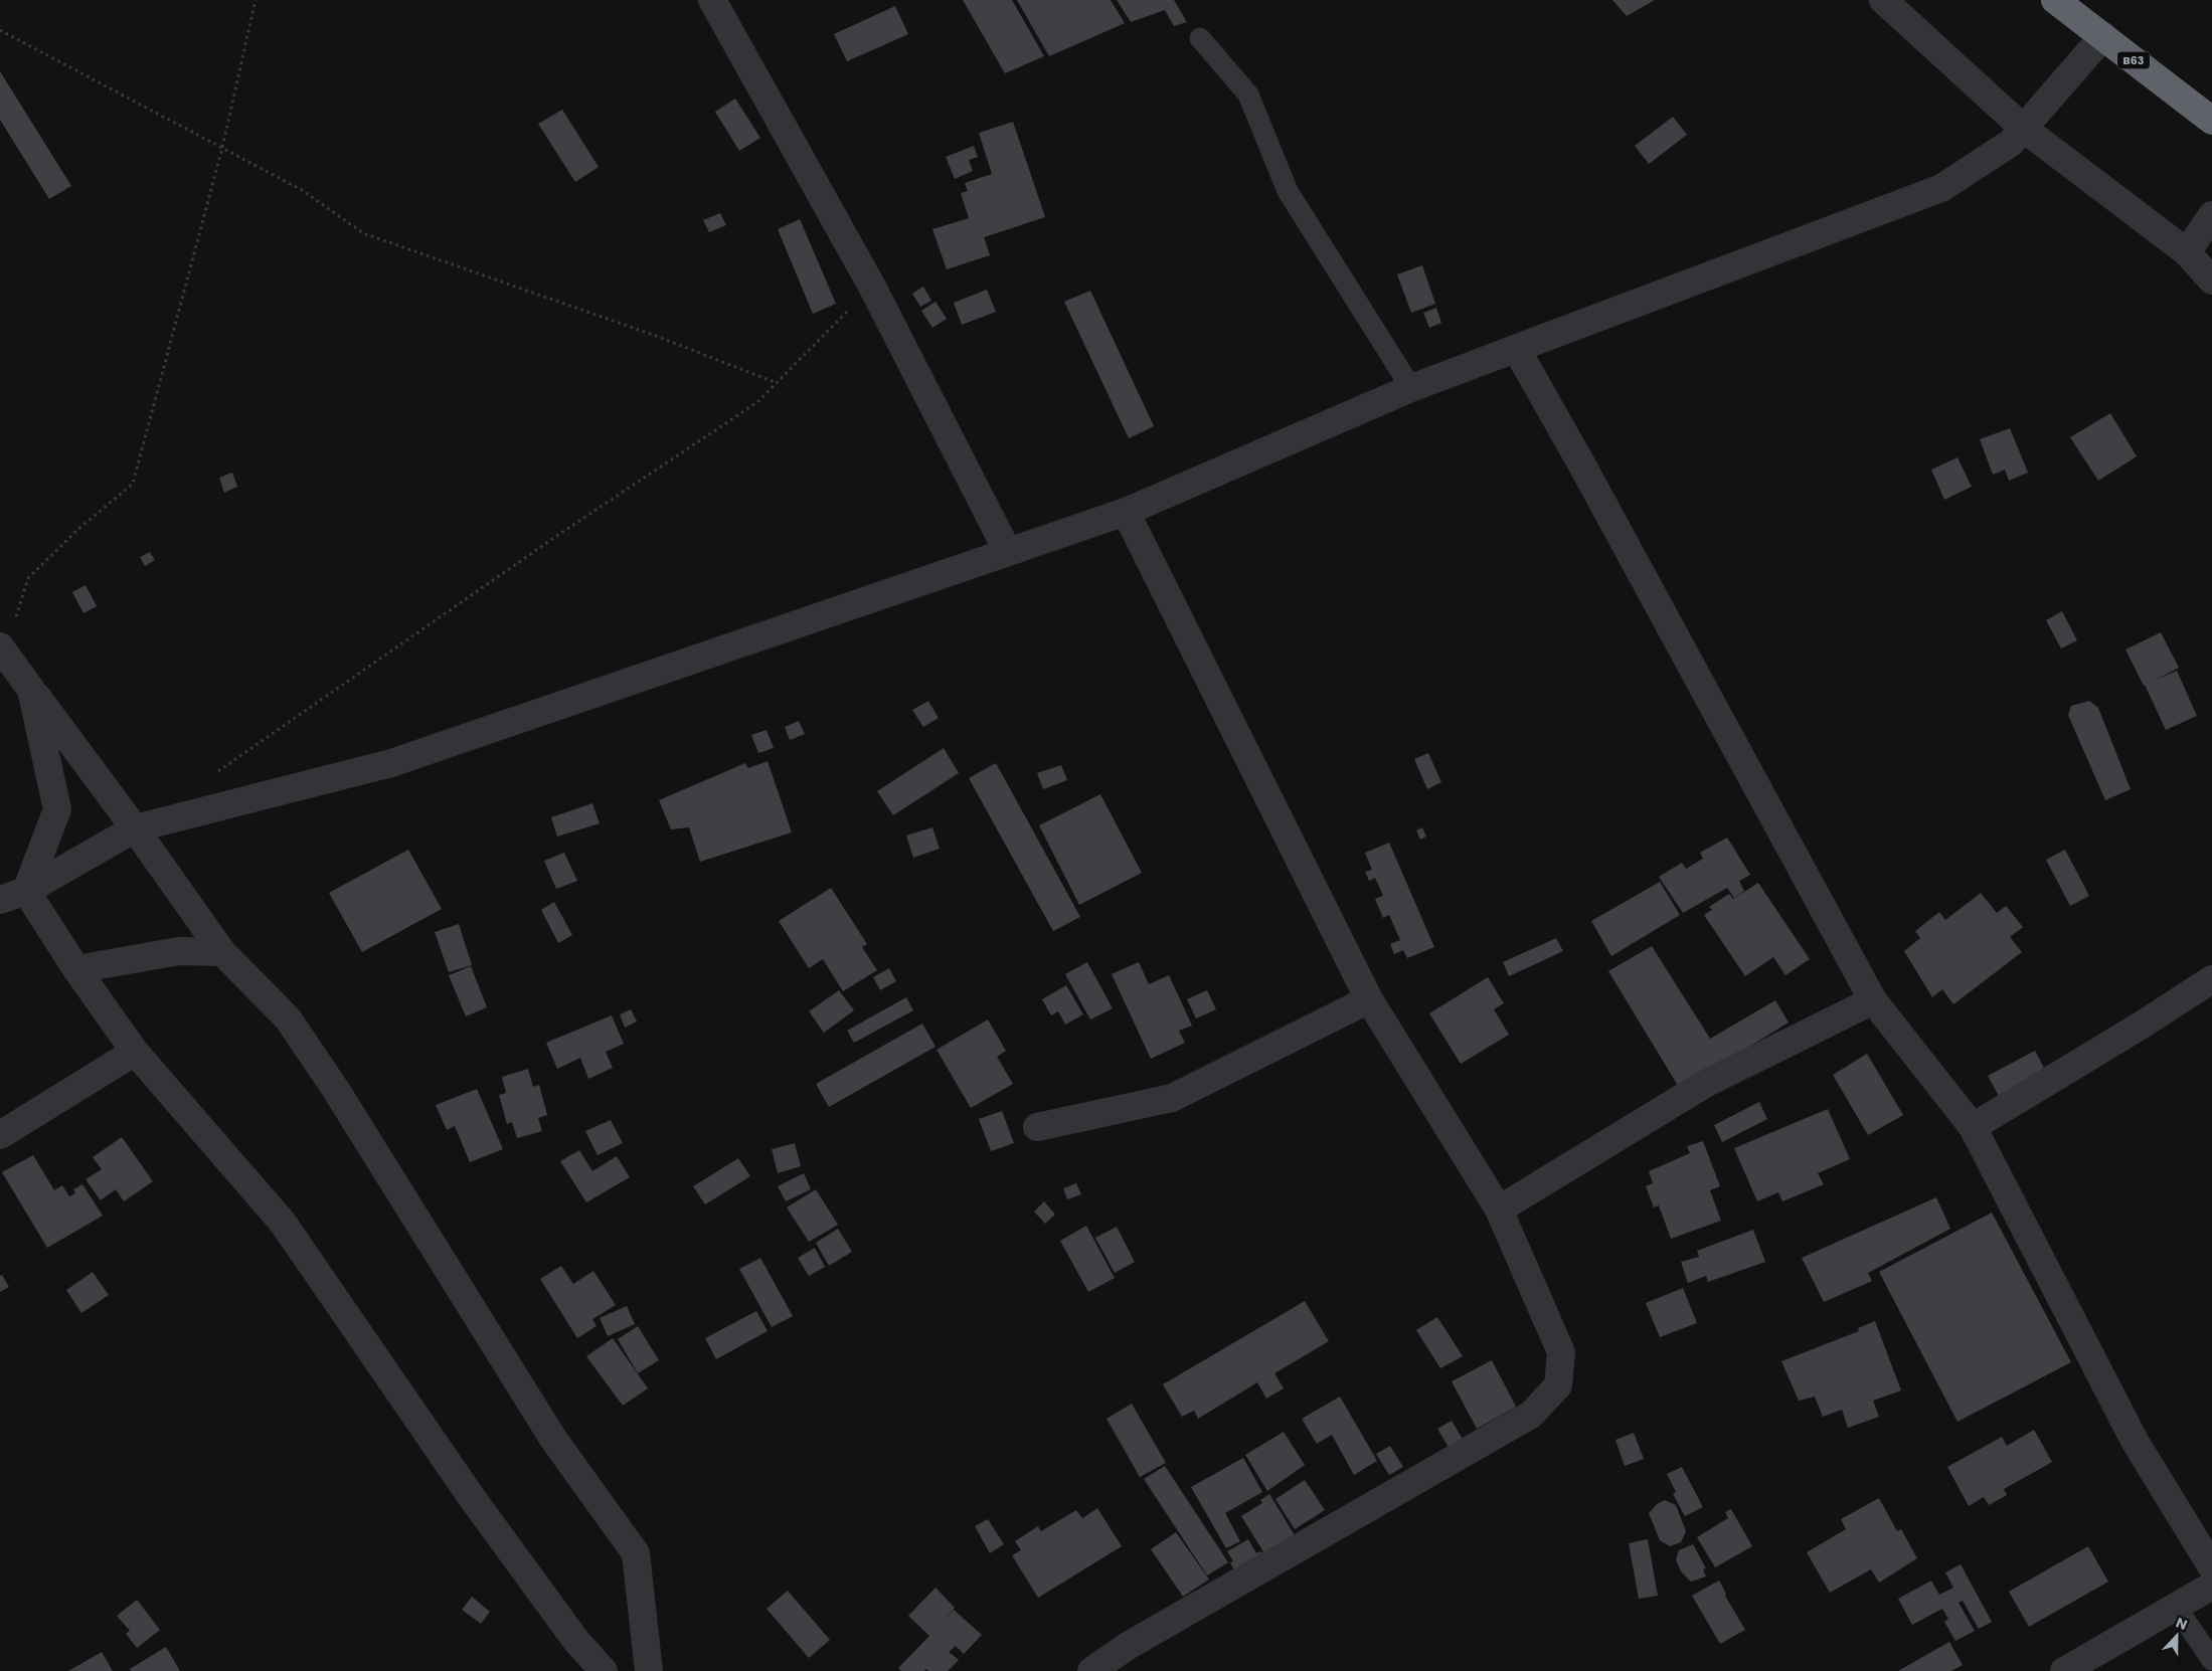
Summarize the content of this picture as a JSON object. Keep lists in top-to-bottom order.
{
  "streets": {
    "highway": ["B63"]
  },
  "north": "top"
}
